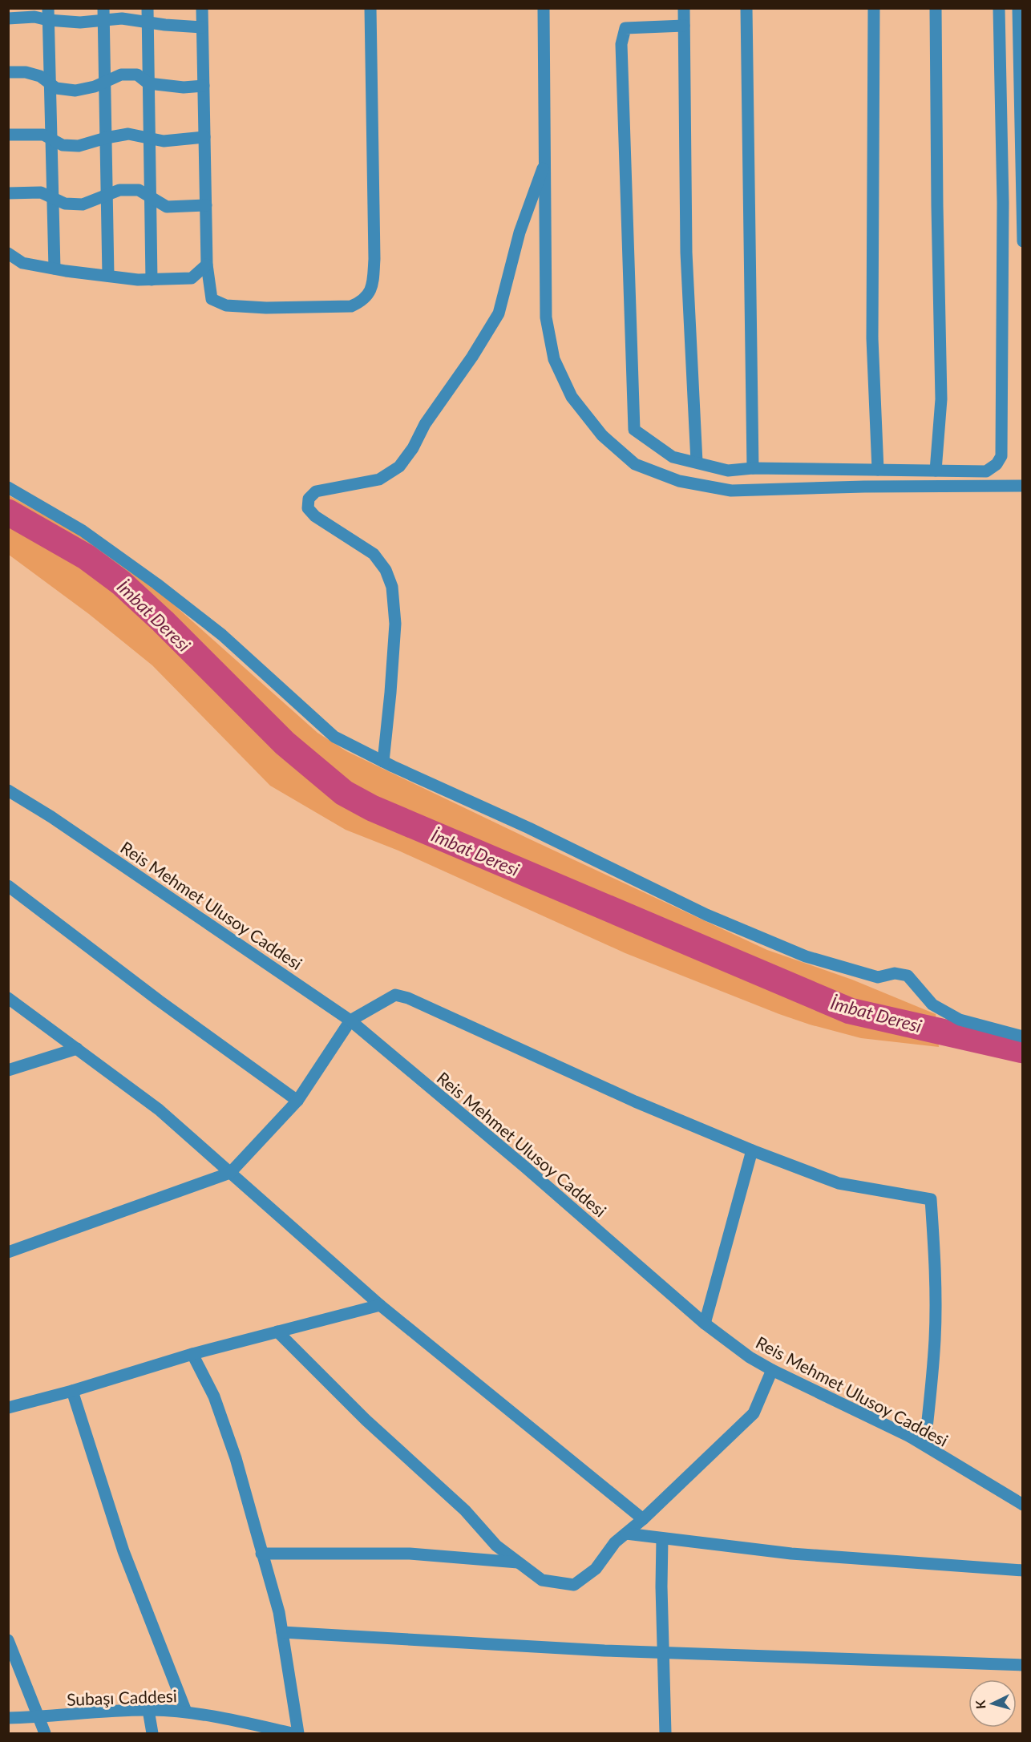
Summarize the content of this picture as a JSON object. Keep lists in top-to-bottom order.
{
  "streets": {
    "street": ["Reis Mehmet Ulusoy Caddesi", "Subaşı Caddesi"]
  },
  "water": ["İmbat Deresi"],
  "north": "left"
}
